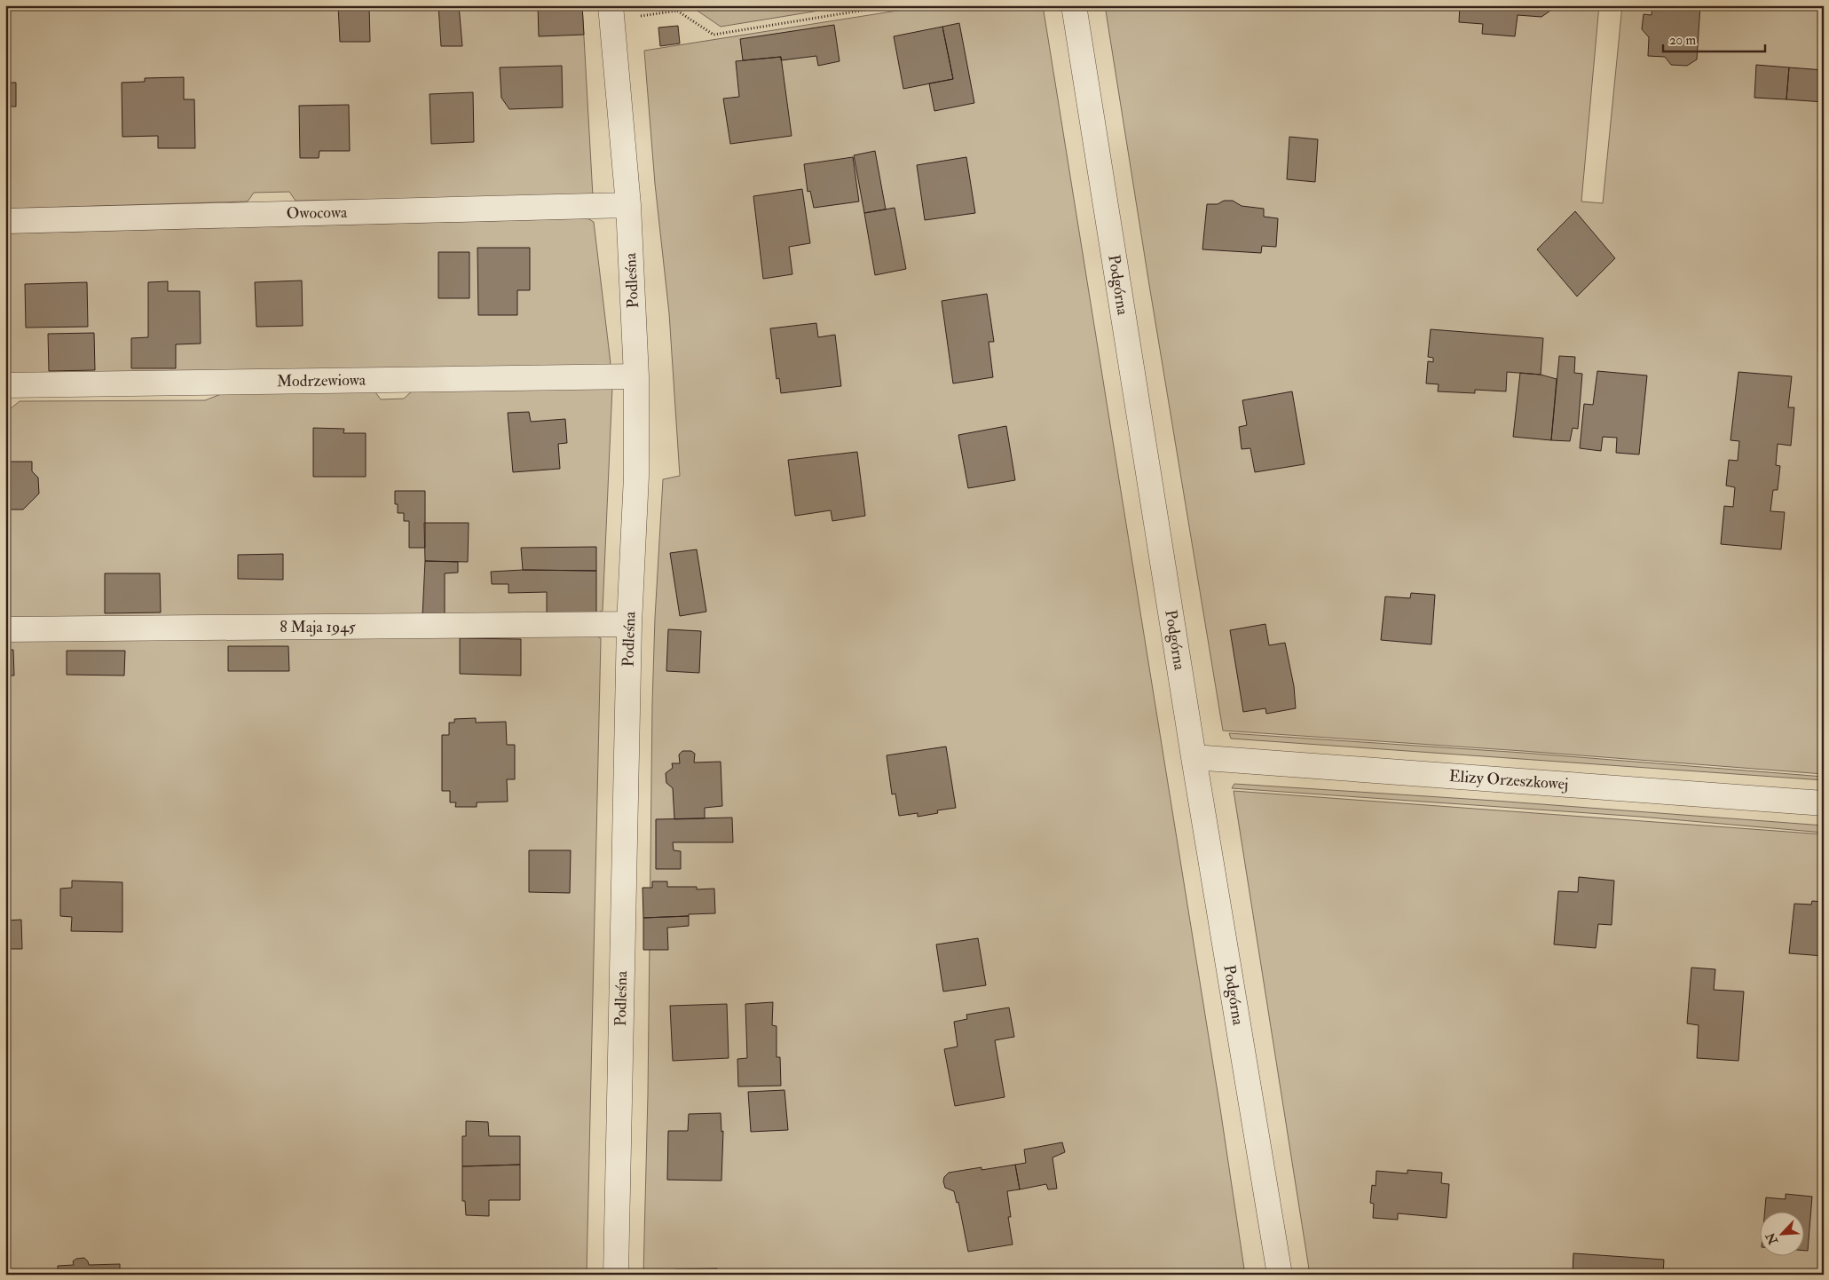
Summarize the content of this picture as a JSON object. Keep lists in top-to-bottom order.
{
  "streets": {
    "street": [
      "Owocowa",
      "Podleśna",
      "Podgórna",
      "Modrzewiowa",
      "8 Maja 1945",
      "Elizy Orzeszkowej"
    ]
  },
  "crossings": [
    ["Owocowa", "Podleśna"],
    ["Podleśna", "Modrzewiowa"],
    ["Podleśna", "8 Maja 1945"],
    ["Podgórna", "Elizy Orzeszkowej"]
  ],
  "scale_bar": "20 m",
  "north": "bottom left"
}
